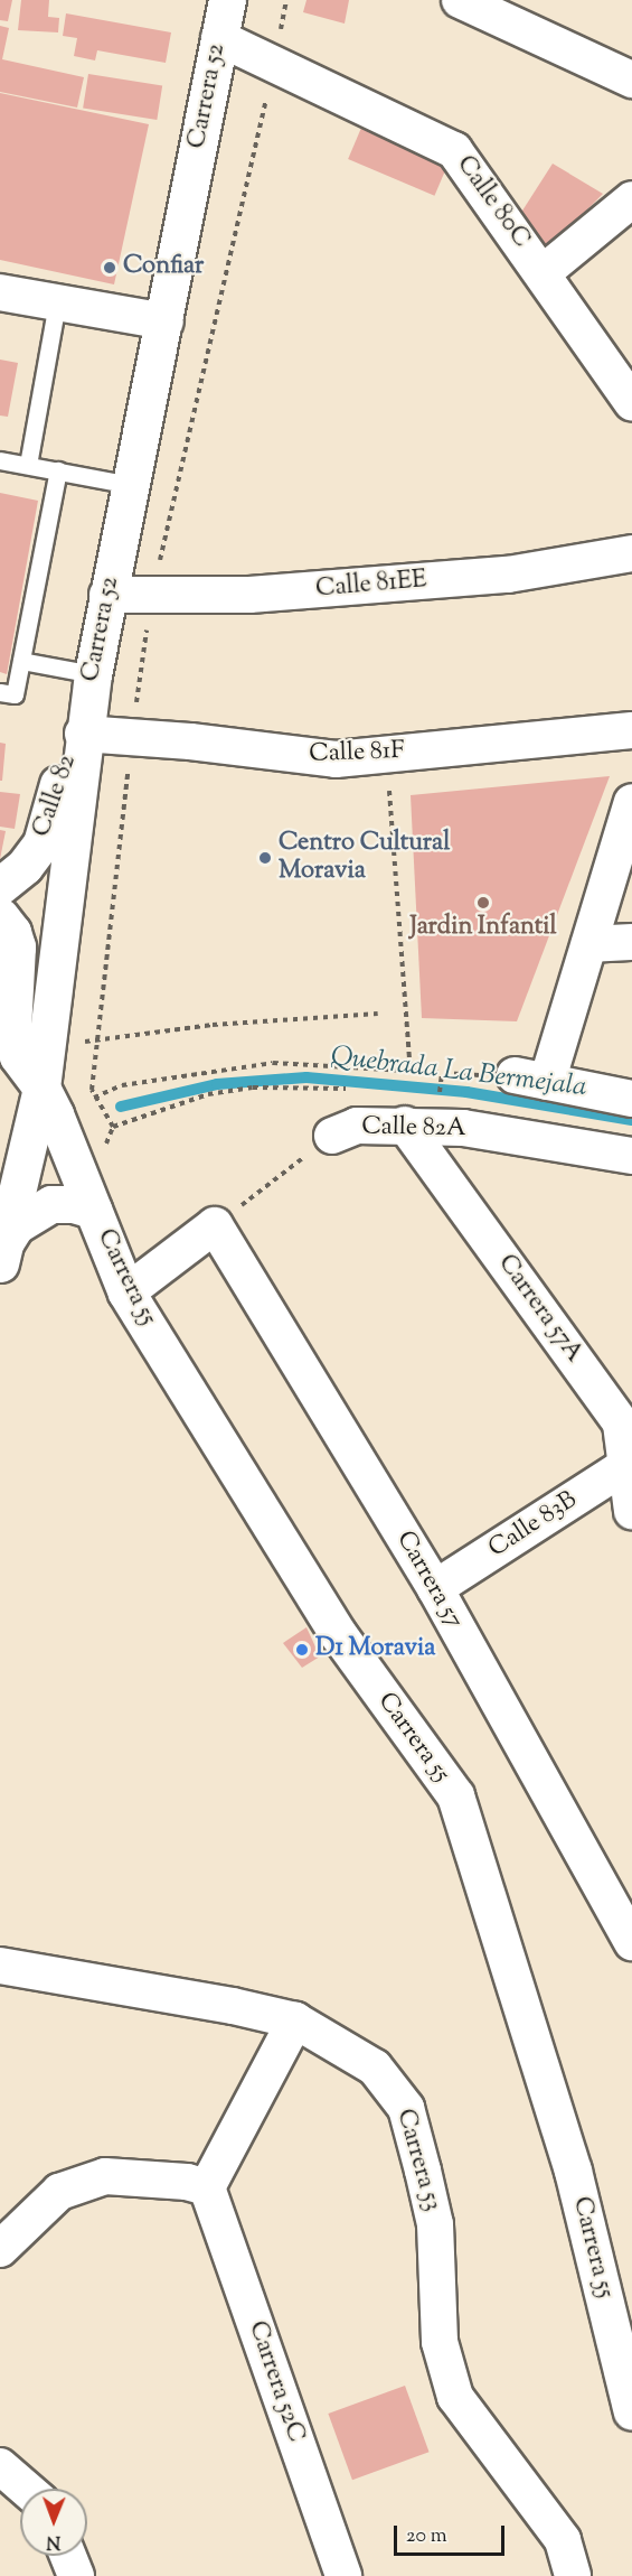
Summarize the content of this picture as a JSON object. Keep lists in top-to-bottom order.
{
  "streets": {
    "main road": ["Carrera 52", "Calle 82", "Carrera 55"],
    "street": [
      "Calle 80C",
      "Calle 81EE",
      "Calle 81F",
      "Calle 82A",
      "Carrera 57A",
      "Calle 83B",
      "Carrera 57",
      "Carrera 53",
      "Carrera 52C"
    ]
  },
  "crossings": [
    ["Carrera 52", "Calle 80C"],
    ["Carrera 52", "Calle 81EE"],
    ["Carrera 52", "Calle 81F"],
    ["Carrera 52", "Calle 82"],
    ["Carrera 52", "Carrera 55"],
    ["Calle 81F", "Calle 82"],
    ["Calle 82A", "Carrera 57A"],
    ["Calle 82A", "Carrera 57"],
    ["Carrera 57A", "Calle 83B"],
    ["Calle 83B", "Carrera 57"]
  ],
  "water": ["Quebrada La Bermejala"],
  "places": [
    "Confiar",
    "Centro Cultural Moravia",
    "Jardin Infantil",
    "D1 Moravia"
  ],
  "scale_bar": "20 m",
  "north": "bottom"
}
